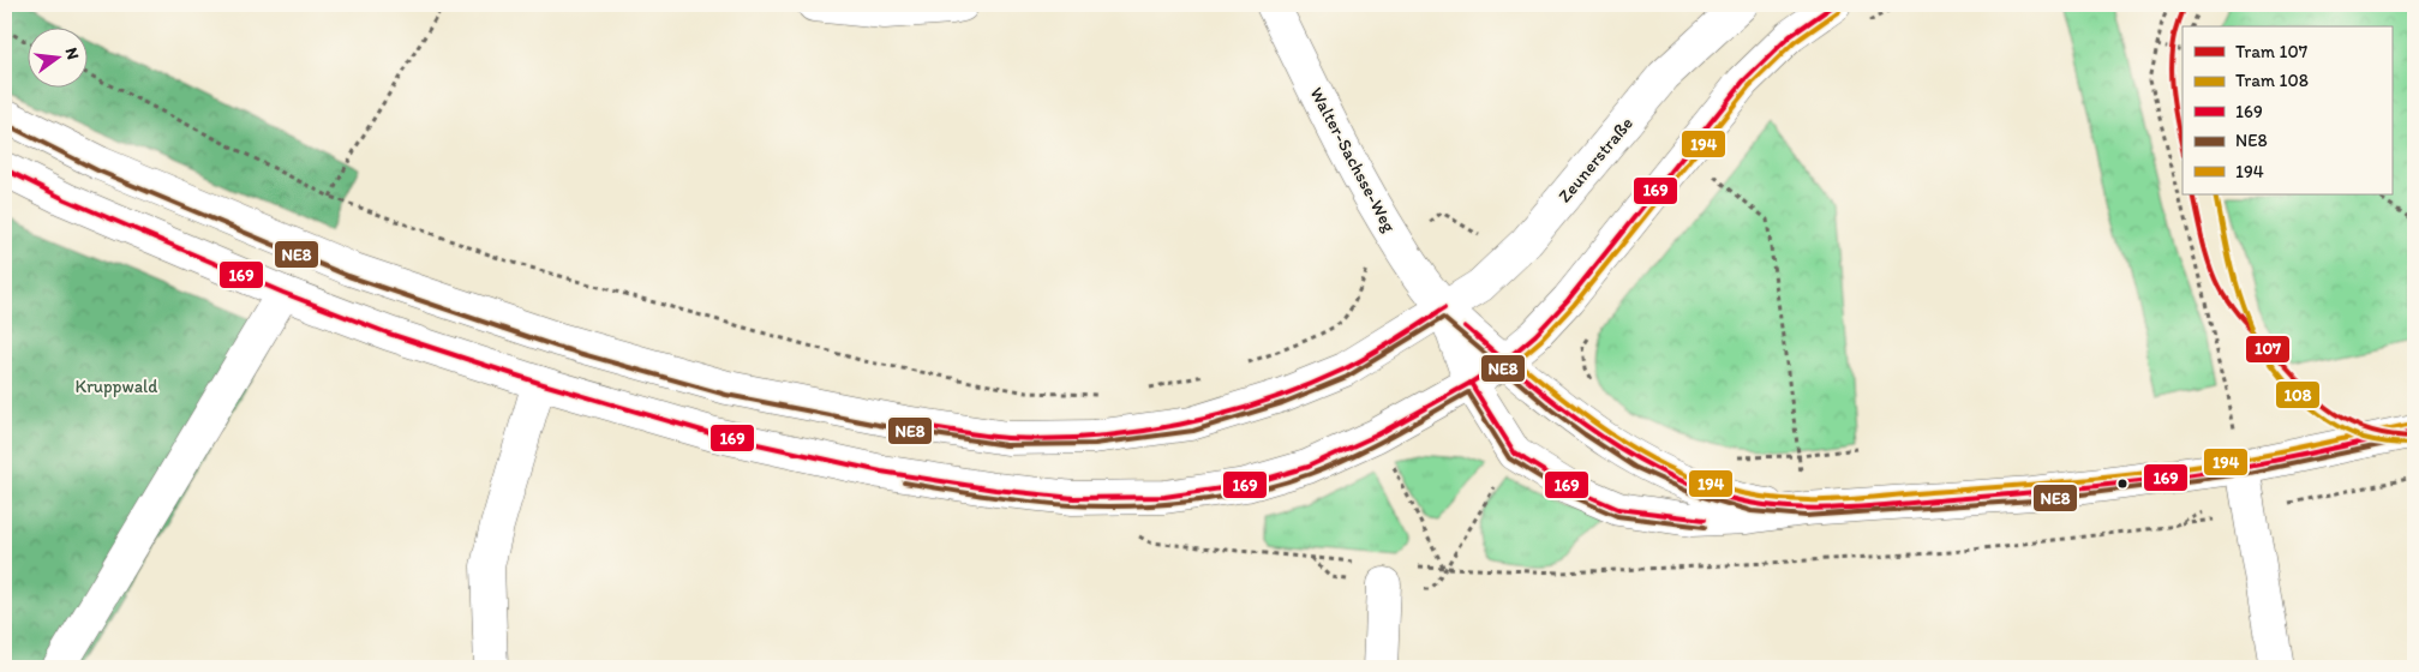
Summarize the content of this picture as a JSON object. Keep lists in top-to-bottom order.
{
  "streets": {
    "main road": ["Walter-Sachsse-Weg", "Zeunerstraße"]
  },
  "crossings": [
    ["Walter-Sachsse-Weg", "Zeunerstraße"]
  ],
  "parks": ["Kruppwald"],
  "lines": [
    "tram line 107",
    "transit line 169",
    "transit line 194",
    "transit line NE8",
    "tram line 108"
  ],
  "legend": [
    "Tram 107",
    "Tram 108",
    "169",
    "NE8",
    "194"
  ],
  "north": "right"
}
